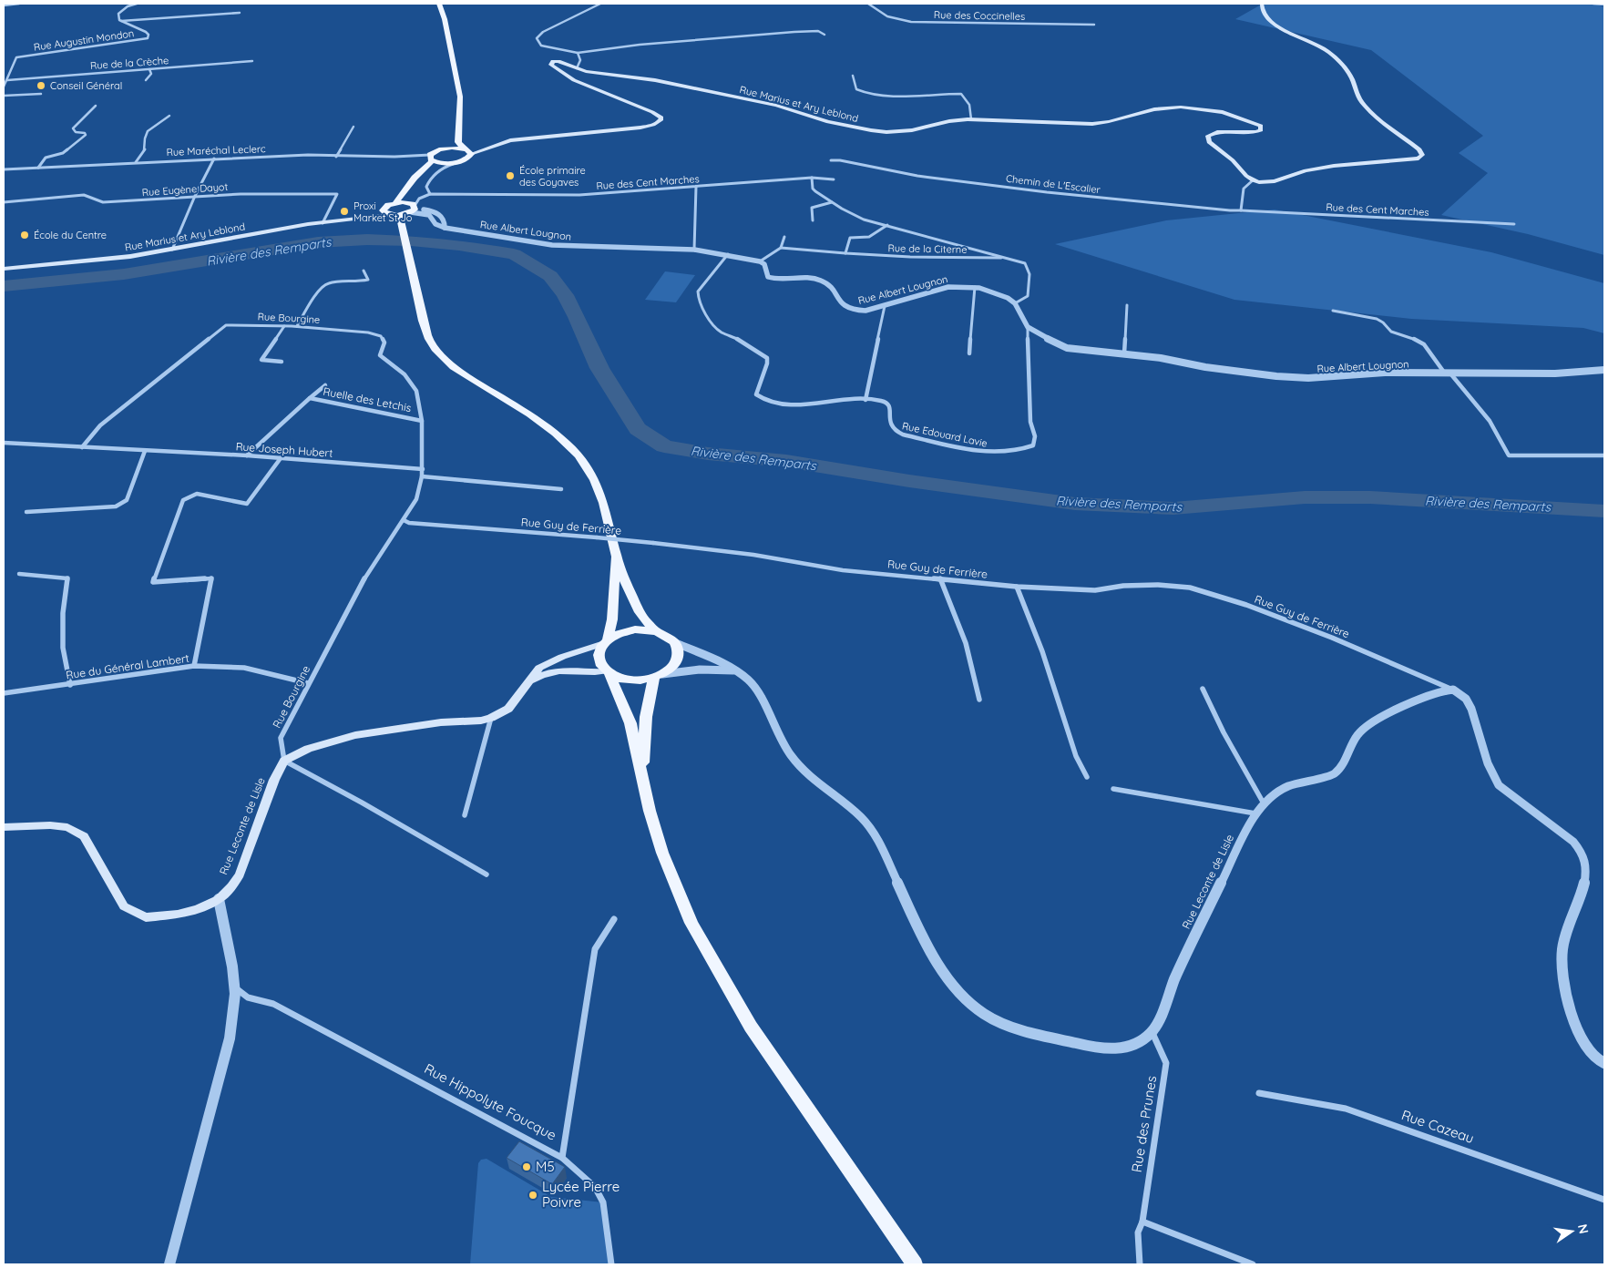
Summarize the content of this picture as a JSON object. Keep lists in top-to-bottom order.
{
  "streets": {
    "main road": ["Rue Marius et Ary Leblond", "Rue Leconte de Lisle"],
    "street": [
      "Rue des Coccinelles",
      "Rue Augustin Mondon",
      "Rue de la Crèche",
      "Rue Maréchal Leclerc",
      "Rue des Cent Marches",
      "Chemin de L'Escalier",
      "Rue Eugène Dayot",
      "Rue Albert Lougnon",
      "Rue de la Citerne",
      "Rue Bourgine",
      "Ruelle des Letchis",
      "Rue Edouard Lavie",
      "Rue Joseph Hubert",
      "Rue Guy de Ferrière",
      "Rue du Général Lambert",
      "Rue Hippolyte Foucque",
      "Rue des Prunes",
      "Rue Cazeau"
    ]
  },
  "crossings": [
    ["Rue Augustin Mondon", "Rue de la Crèche"],
    ["Rue Marius et Ary Leblond", "Rue Eugène Dayot"],
    ["Rue des Cent Marches", "Chemin de L'Escalier"],
    ["Rue des Cent Marches", "Rue de la Citerne"],
    ["Rue Albert Lougnon", "Rue de la Citerne"],
    ["Rue Albert Lougnon", "Rue Edouard Lavie"],
    ["Rue Bourgine", "Ruelle des Letchis"],
    ["Rue Bourgine", "Rue Joseph Hubert"],
    ["Rue Bourgine", "Rue Guy de Ferrière"],
    ["Rue Bourgine", "Rue du Général Lambert"],
    ["Rue Bourgine", "Rue Leconte de Lisle"],
    ["Ruelle des Letchis", "Rue Joseph Hubert"],
    ["Rue Guy de Ferrière", "Rue Leconte de Lisle"],
    ["Rue Leconte de Lisle", "Rue des Prunes"]
  ],
  "water": ["Rivière des Remparts"],
  "places": [
    "Conseil Général",
    "École primaire des Goyaves",
    "Proxi Market St Jo",
    "École du Centre",
    "M5",
    "Lycée Pierre Poivre"
  ],
  "north": "right"
}
